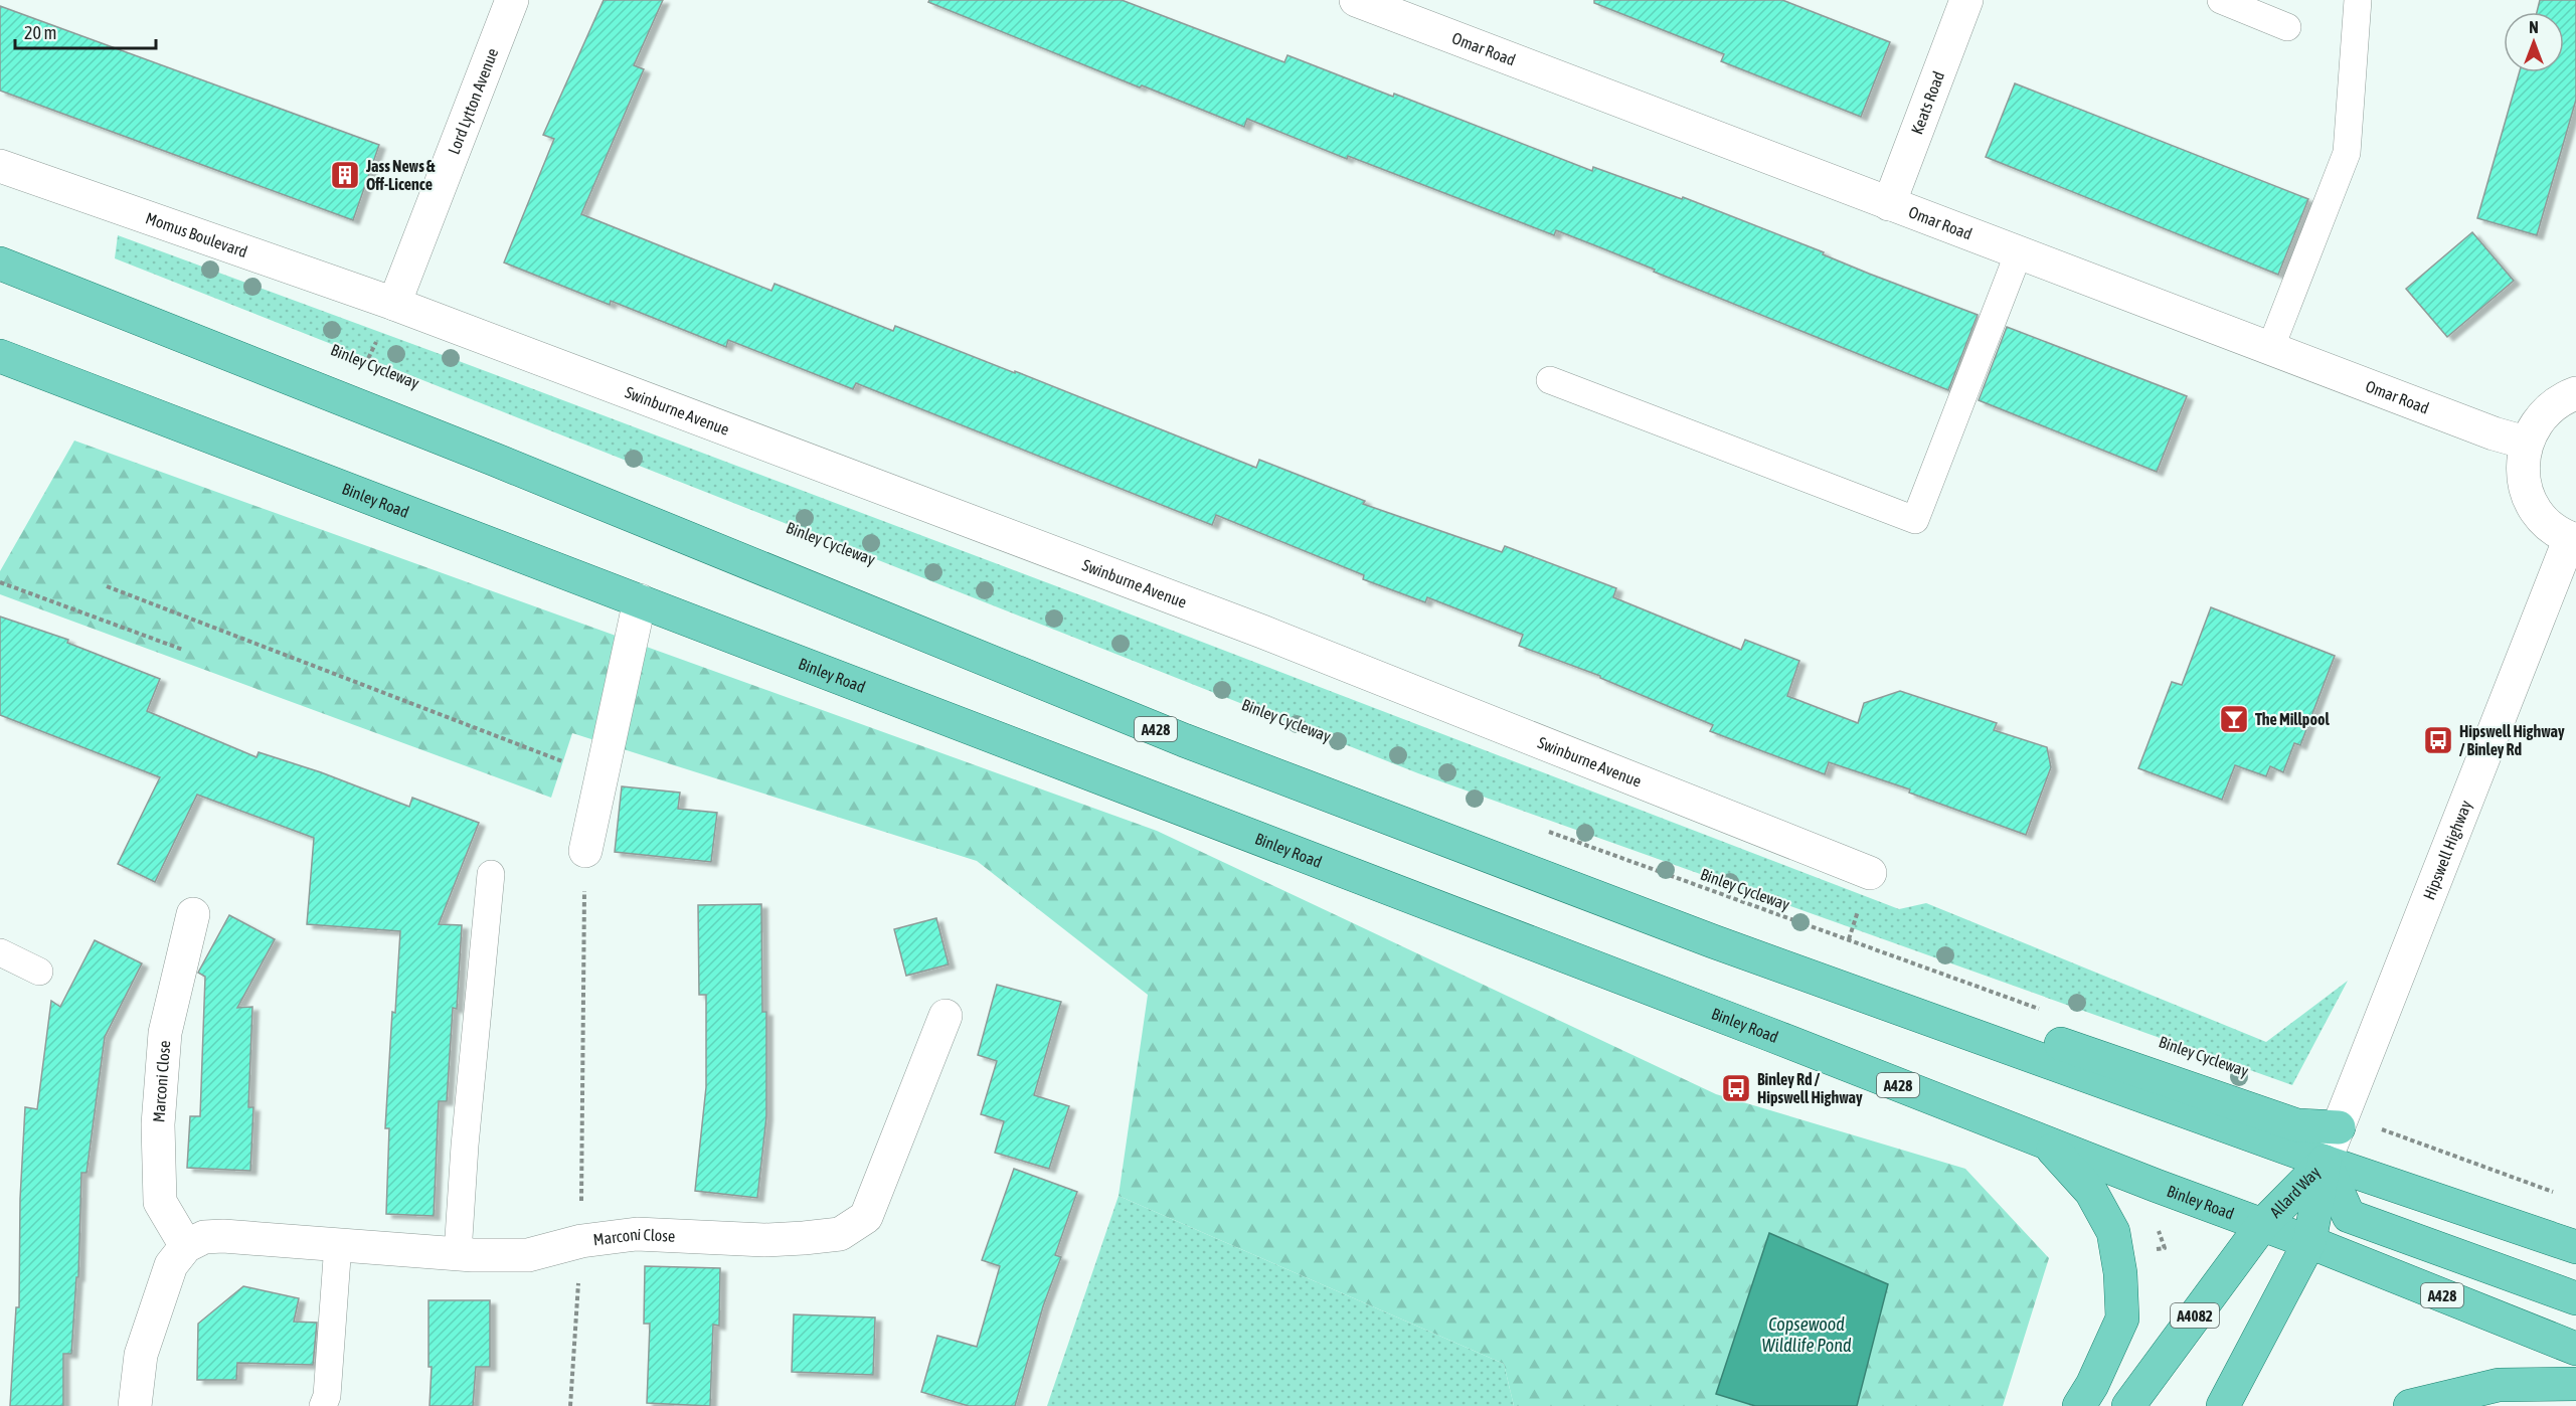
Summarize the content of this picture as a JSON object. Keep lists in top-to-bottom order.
{
  "streets": {
    "main road": [
      "Binley Road",
      "A428",
      "Allard Way",
      "A4082"
    ],
    "street": [
      "Omar Road",
      "Lord Lytton Avenue",
      "Keats Road",
      "Momus Boulevard",
      "Swinburne Avenue",
      "Hipswell Highway",
      "Marconi Close"
    ],
    "path": ["Binley Cycleway"]
  },
  "crossings": [
    ["Omar Road", "Keats Road"],
    ["Lord Lytton Avenue", "Momus Boulevard"],
    ["Lord Lytton Avenue", "Swinburne Avenue"],
    ["Momus Boulevard", "Swinburne Avenue"],
    ["Binley Road", "Allard Way"],
    ["A428", "Hipswell Highway"],
    ["A428", "Allard Way"],
    ["Hipswell Highway", "Allard Way"]
  ],
  "water": ["Copsewood Wildlife Pond"],
  "places": {
    "building": ["Jass News & Off-Licence"],
    "bar": ["The Millpool"],
    "bus stop": ["Hipswell Highway / Binley Rd", "Binley Rd / Hipswell Highway"]
  },
  "scale_bar": "20 m",
  "north": "top"
}
